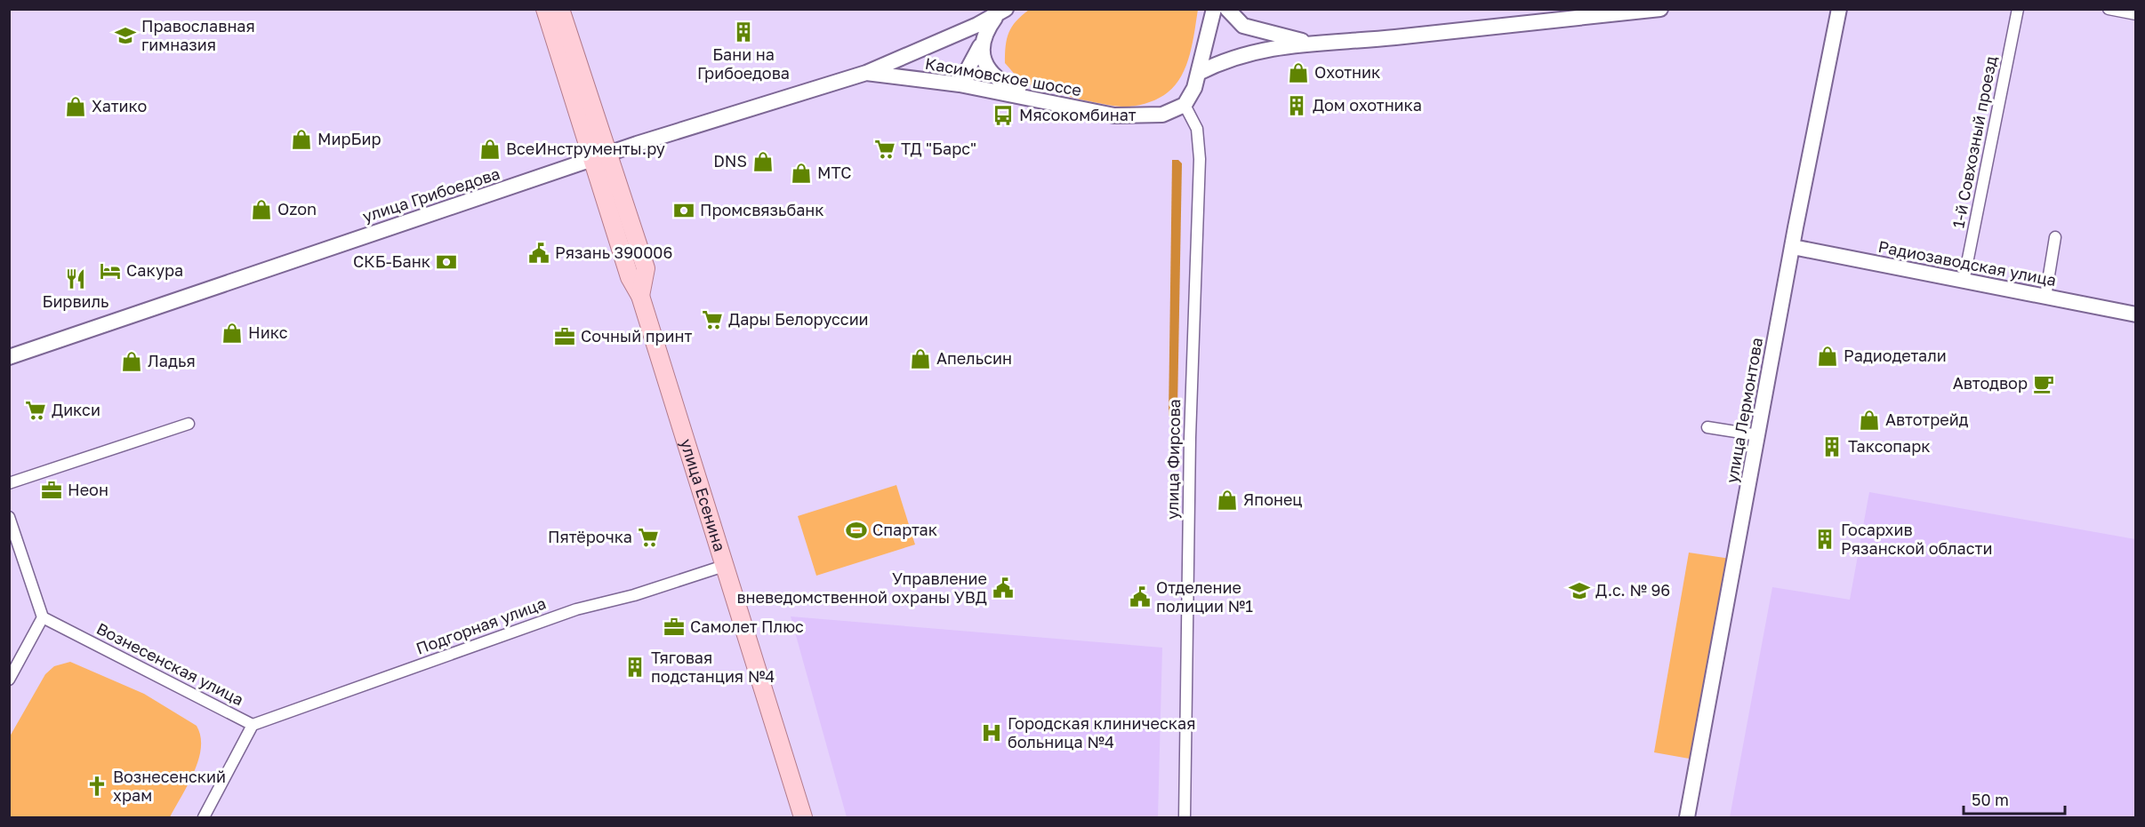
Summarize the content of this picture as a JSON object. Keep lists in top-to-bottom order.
{
  "streets": {
    "main road": ["улица Есенина"],
    "street": [
      "Касимовское шоссе",
      "1-й Совхозный проезд",
      "улица Грибоедова",
      "Радиозаводская улица",
      "улица Лермонтова",
      "улица Фирсова",
      "Подгорная улица",
      "Вознесенская улица"
    ]
  },
  "crossings": [
    ["Касимовское шоссе", "улица Грибоедова"],
    ["Касимовское шоссе", "улица Фирсова"],
    ["1-й Совхозный проезд", "Радиозаводская улица"],
    ["улица Грибоедова", "улица Есенина"],
    ["Радиозаводская улица", "улица Лермонтова"],
    ["улица Есенина", "Подгорная улица"],
    ["Подгорная улица", "Вознесенская улица"]
  ],
  "places": {
    "building": [
      "Бани на Грибоедова",
      "Дом охотника",
      "Таксопарк",
      "Госархив Рязанской области",
      "Тяговая подстанция №4"
    ],
    "school or university": ["Православная гимназия", "Д.с. № 96"],
    "shop": [
      "Охотник",
      "Хатико",
      "МирБир",
      "ВсеИнструменты.ру",
      "DNS",
      "МТС",
      "Ozon",
      "Никс",
      "Радиодетали",
      "Апельсин",
      "Ладья",
      "Автотрейд",
      "Японец"
    ],
    "bus stop": ["Мясокомбинат"],
    "supermarket": [
      "ТД \"Барс\"",
      "Дары Белоруссии",
      "Дикси",
      "Пятёрочка"
    ],
    "bank": ["Промсвязьбанк", "СКБ-Банк"],
    "public building": ["Рязань 390006", "Управление вневедомственной охраны УВД", "Отделение полиции №1"],
    "hotel": ["Сакура"],
    "restaurant": ["Бирвиль"],
    "office": ["Сочный принт", "Неон", "Самолет Плюс"],
    "cafe": ["Автодвор"],
    "sports": ["Спартак"],
    "hospital": ["Городская клиническая больница №4"],
    "church": ["Вознесенский храм"]
  },
  "scale_bar": "50 m"
}
